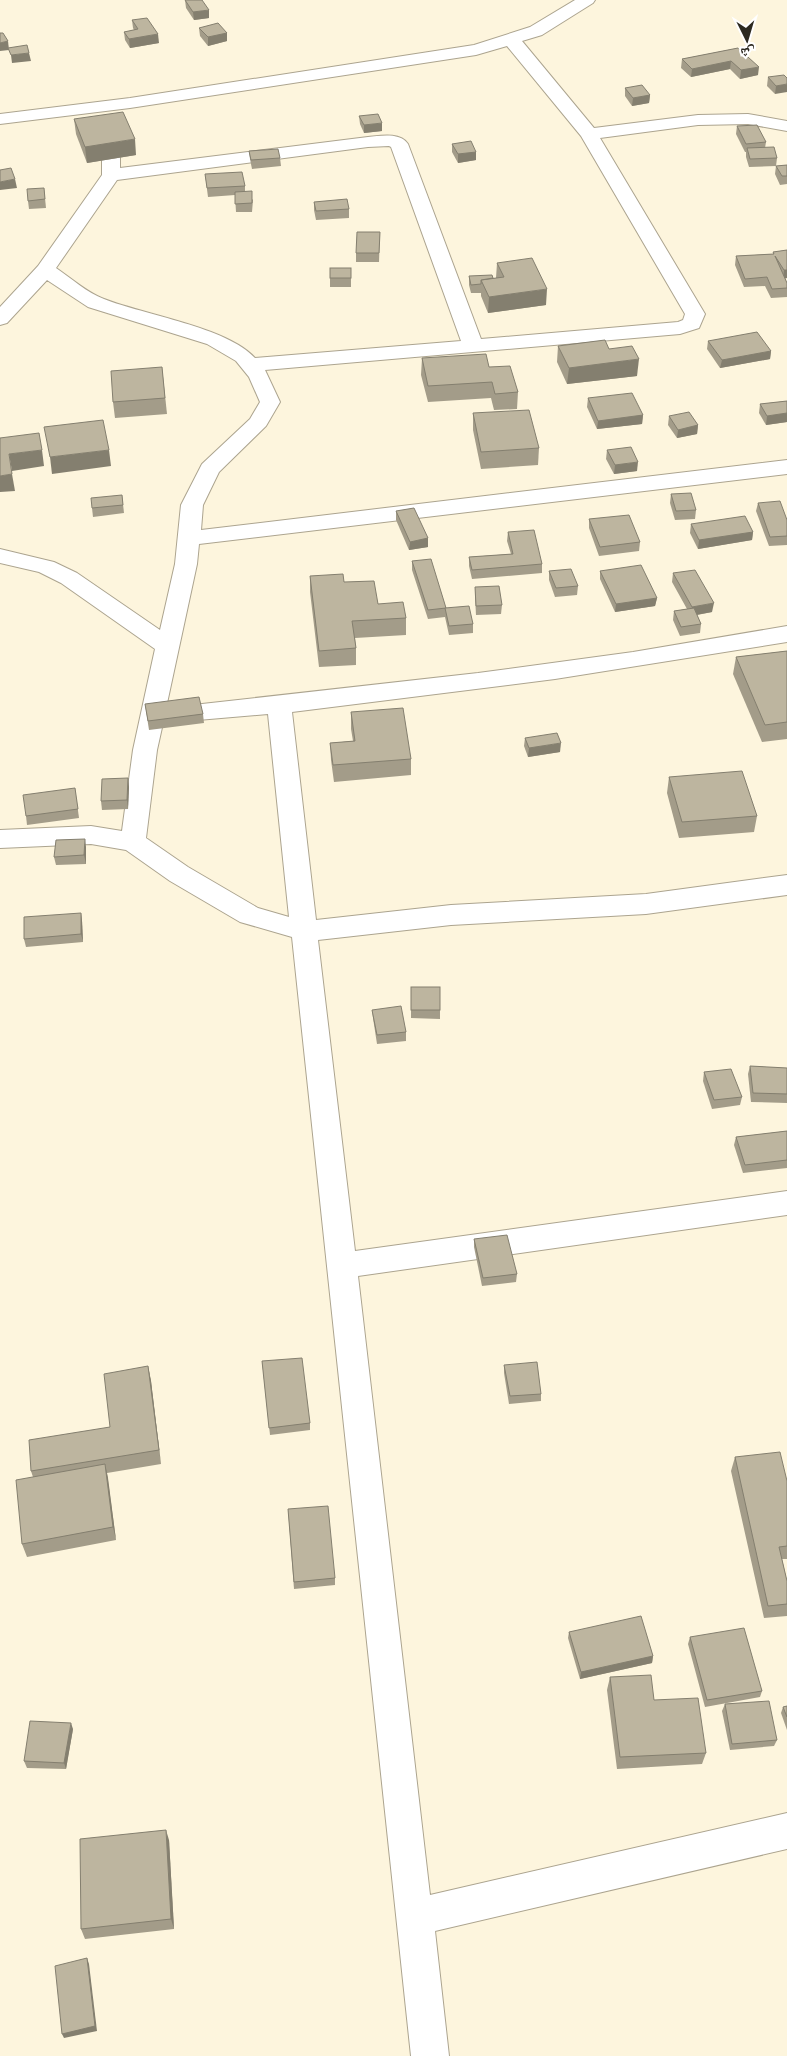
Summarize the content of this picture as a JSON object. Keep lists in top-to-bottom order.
{
  "north": "bottom"
}
